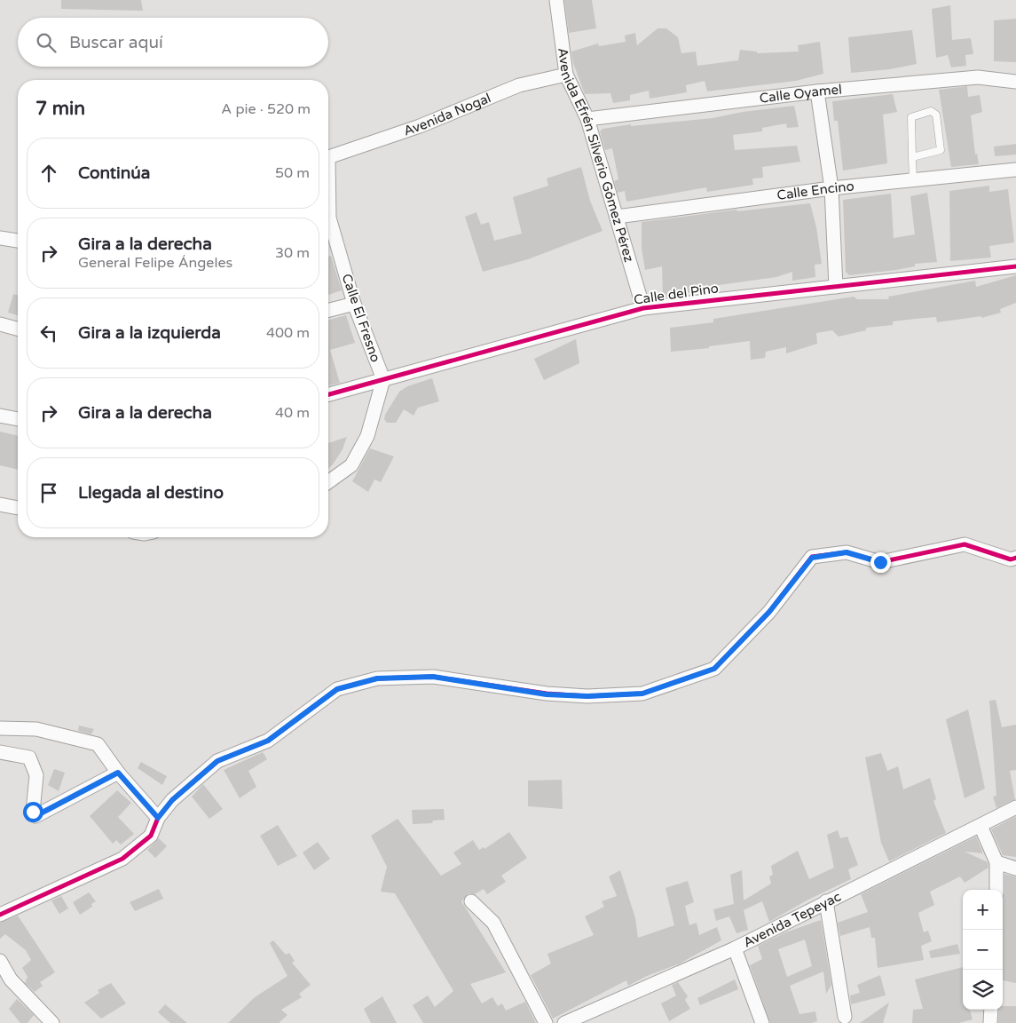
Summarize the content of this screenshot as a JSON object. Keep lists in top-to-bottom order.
{
  "streets": {
    "street": [
      "Calle Oyamel",
      "Avenida Nogal",
      "Avenida Efrén Silverio Gómez Pérez",
      "Calle Encino",
      "Calle del Pino",
      "Calle El Fresno",
      "Avenida Tepeyac"
    ]
  },
  "crossings": [
    ["Calle Oyamel", "Avenida Efrén Silverio Gómez Pérez"],
    ["Avenida Nogal", "Avenida Efrén Silverio Gómez Pérez"],
    ["Avenida Efrén Silverio Gómez Pérez", "Calle Encino"],
    ["Avenida Efrén Silverio Gómez Pérez", "Calle del Pino"],
    ["Calle del Pino", "Calle El Fresno"]
  ],
  "page": {
    "search": "Buscar aquí",
    "heading": ["7 min", "A pie · 520 m"],
    "list": [
      ["Continúa", "50 m"],
      ["Gira a la derecha", "General Felipe Ángeles", "30 m"],
      ["Gira a la izquierda", "400 m"],
      ["Gira a la derecha", "40 m"],
      "Llegada al destino"
    ],
    "map_buttons": ["+", "−"]
  }
}
